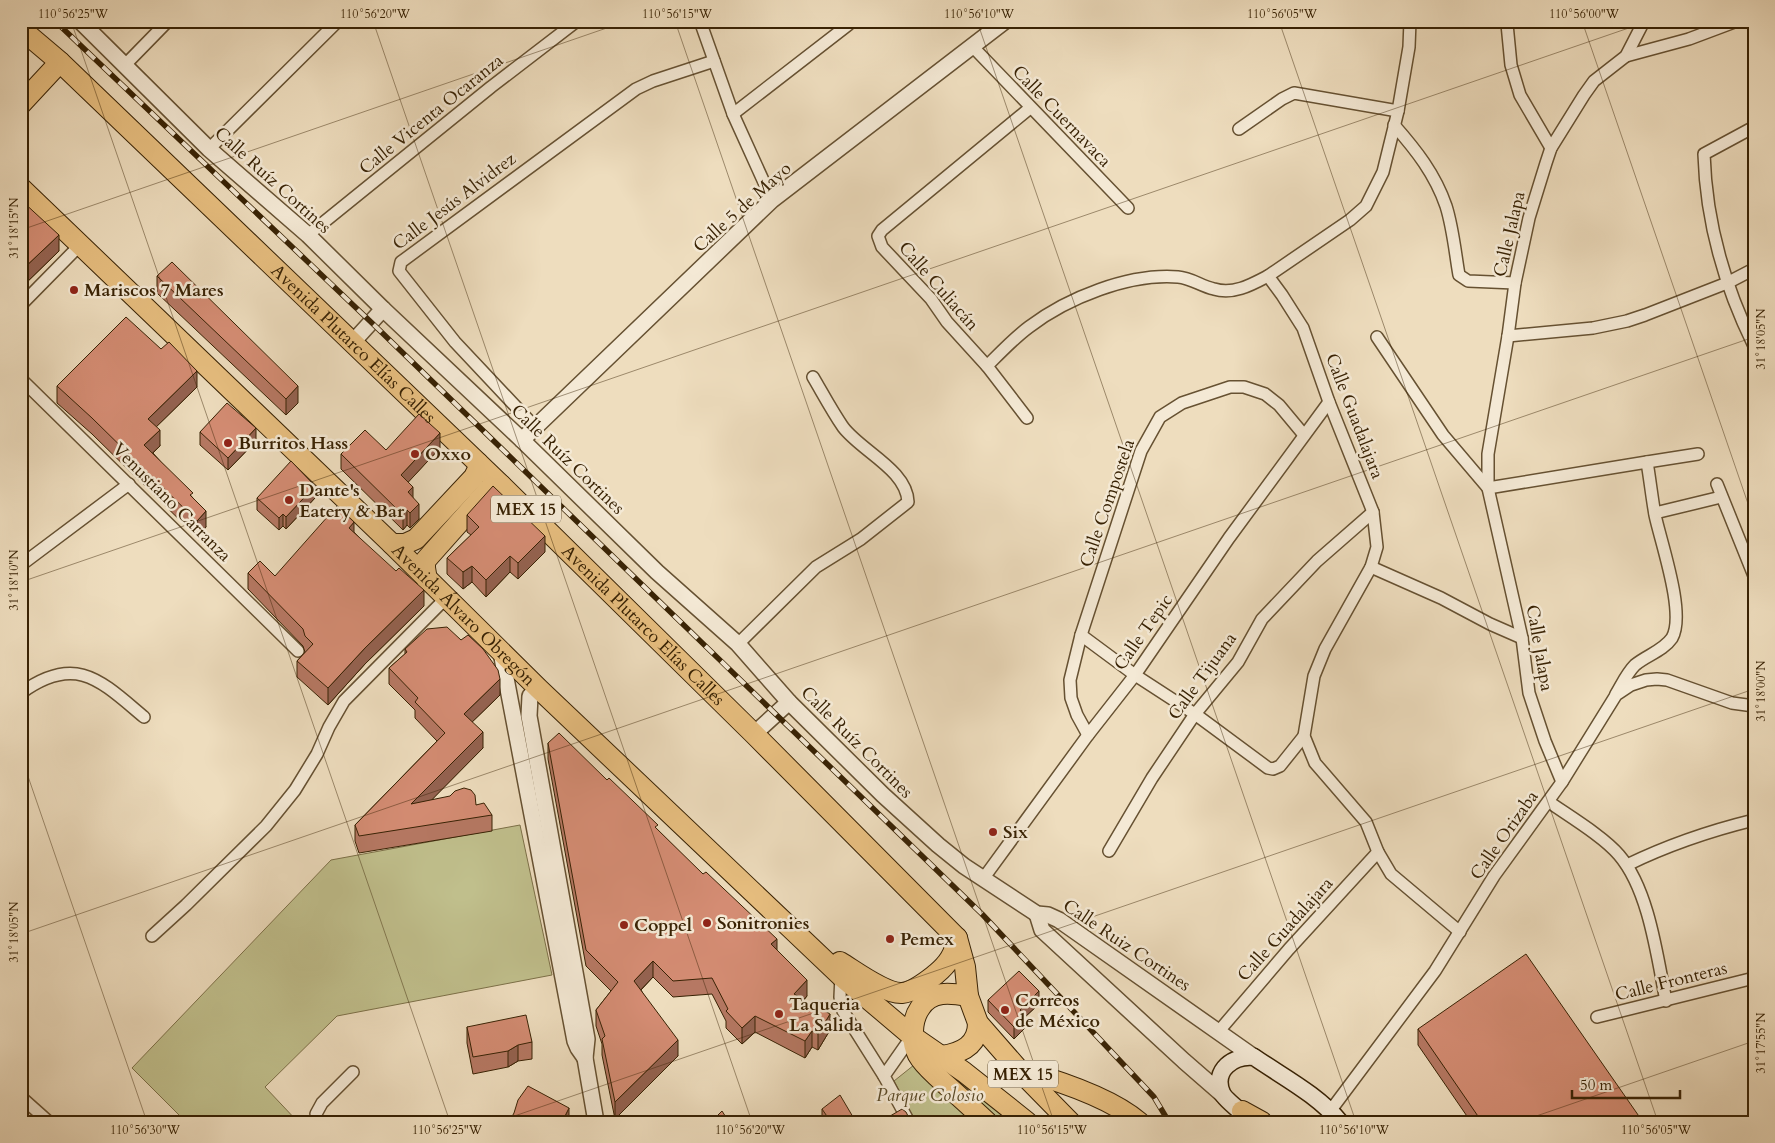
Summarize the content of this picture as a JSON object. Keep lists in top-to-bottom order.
{
  "streets": {
    "highway": ["Avenida Plutarco Elías Calles", "MEX 15", "Avenida Álvaro Obregón"],
    "main road": ["Calle Ruiz Cortines"],
    "street": [
      "Calle Vicenta Ocaranza",
      "Calle Cuernavaca",
      "Calle Ruíz Cortines",
      "Calle Jesús Alvidrez",
      "Calle 5 de Mayo",
      "Calle Jalapa",
      "Calle Culiacán",
      "Calle Guadalajara",
      "Venustiano Carranza",
      "Calle Compostela",
      "Calle Tepic",
      "Calle Tijuana",
      "Calle Orizaba",
      "Calle Fronteras"
    ]
  },
  "crossings": [
    ["Calle Vicenta Ocaranza", "Calle Ruíz Cortines"],
    ["Calle Cuernavaca", "Calle 5 de Mayo"],
    ["Calle Cuernavaca", "Calle Culiacán"],
    ["Calle Ruíz Cortines", "Calle 5 de Mayo"],
    ["Calle Ruíz Cortines", "Calle Tepic"],
    ["Calle Ruíz Cortines", "Calle Ruiz Cortines"],
    ["Calle Jesús Alvidrez", "Calle 5 de Mayo"],
    ["Calle Jalapa", "Calle Orizaba"],
    ["Avenida Plutarco Elías Calles", "MEX 15"],
    ["Avenida Plutarco Elías Calles", "Avenida Álvaro Obregón"],
    ["Calle Guadalajara", "Calle Tepic"],
    ["Calle Guadalajara", "Calle Tijuana"],
    ["Calle Guadalajara", "Calle Ruiz Cortines"],
    ["Calle Compostela", "Calle Tepic"],
    ["MEX 15", "Avenida Álvaro Obregón"],
    ["Calle Orizaba", "Calle Ruiz Cortines"]
  ],
  "parks": ["Parque Colosio"],
  "places": [
    "Mariscos 7 Mares",
    "Burritos Hass",
    "Oxxo",
    "Dante's Eatery & Bar",
    "Six",
    "Sonitronies",
    "Coppel",
    "Pemex",
    "Correos de México",
    "Taqueria La Salida"
  ],
  "scale_bar": "50 m",
  "coordinates": [
    "110°56'25\"W",
    "110°56'20\"W",
    "110°56'15\"W",
    "110°56'10\"W",
    "110°56'05\"W",
    "110°56'00\"W",
    "31°18'15\"N",
    "31°18'05\"N",
    "31°18'10\"N",
    "31°18'00\"N",
    "31°17'55\"N",
    "110°56'30\"W"
  ]
}
